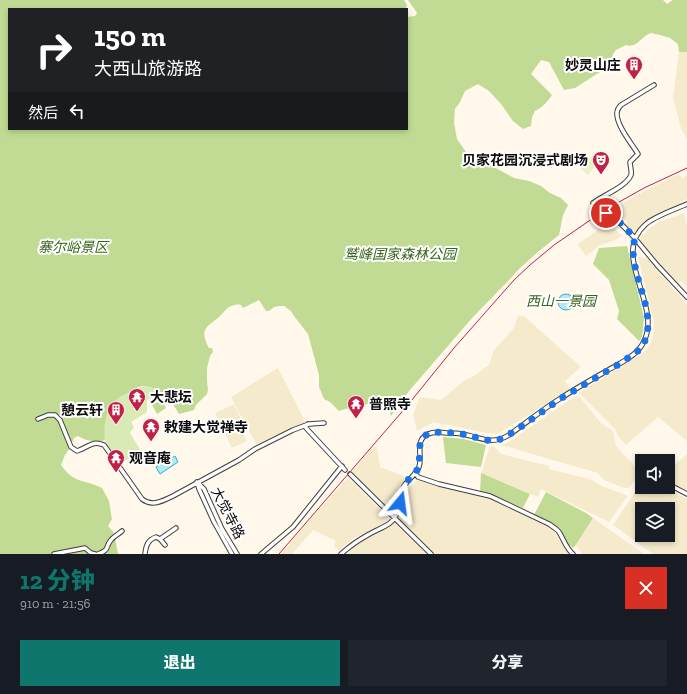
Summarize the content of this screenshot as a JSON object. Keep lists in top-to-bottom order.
{
  "streets": {
    "street": ["大觉寺路"]
  },
  "parks": ["寨尔峪景区", "鹫峰国家森林公园", "西山一景园"],
  "places": {
    "building": ["妙灵山庄", "憩云轩"],
    "theatre": ["贝家花园沉浸式剧场"],
    "temple": [
      "大悲坛",
      "普照寺",
      "敕建大觉禅寺",
      "观音庵"
    ]
  },
  "page": {
    "turn": ["150 m", "大西山旅游路"],
    "then": "然后",
    "heading": ["12 分钟", "910 m · 21:56"],
    "buttons": ["退出", "分享"]
  }
}
